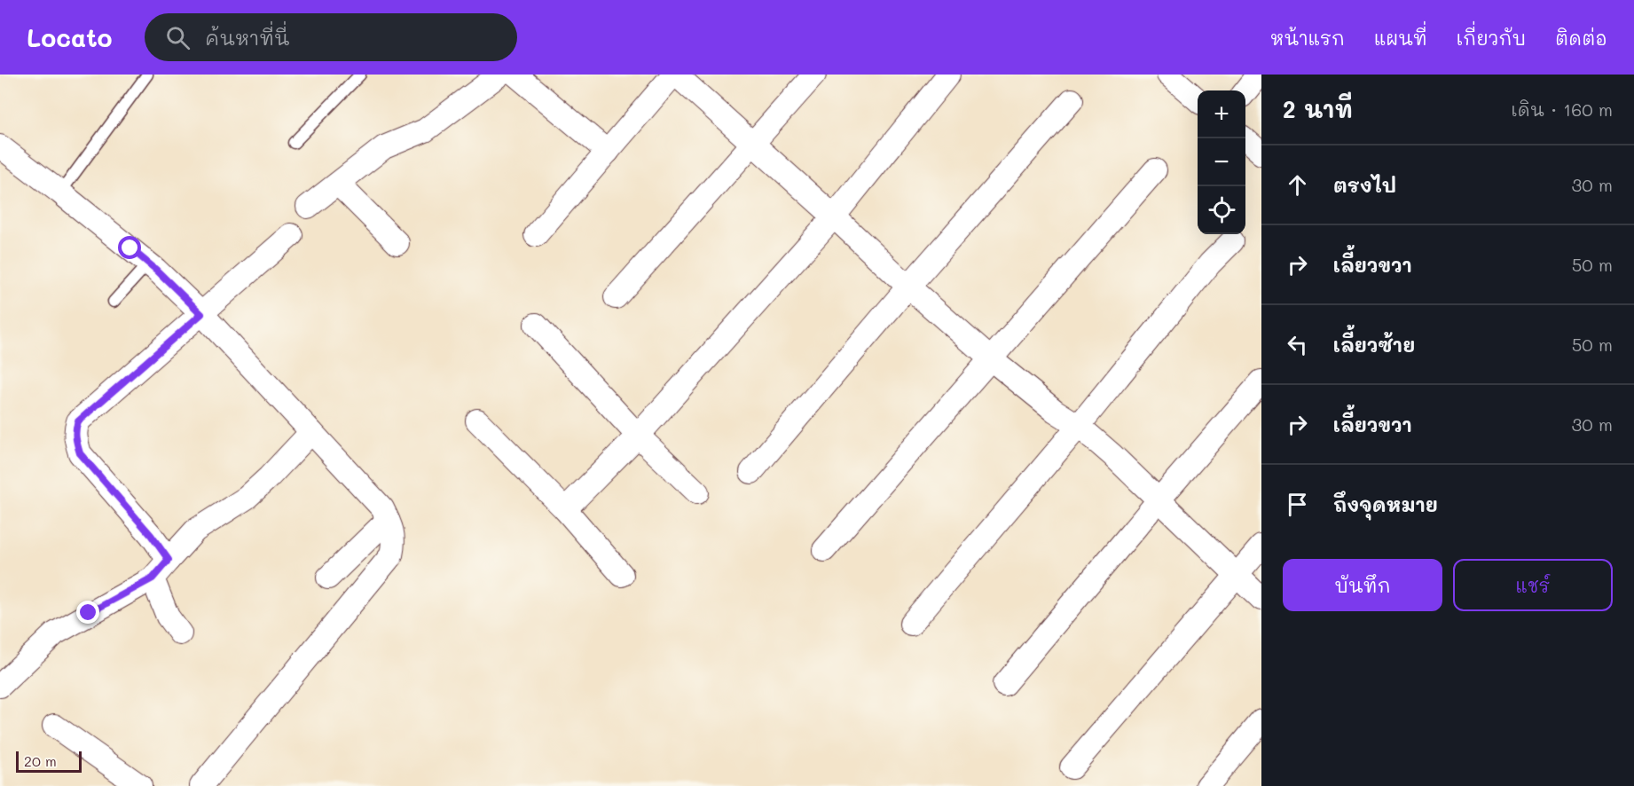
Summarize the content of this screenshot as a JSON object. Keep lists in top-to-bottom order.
{
  "scale_bar": "20 m",
  "page": {
    "header": "Locato",
    "search": "ค้นหาที่นี่",
    "nav": [
      "หน้าแรก",
      "แผนที่",
      "เกี่ยวกับ",
      "ติดต่อ"
    ],
    "heading": ["2 นาที", "เดิน · 160 m"],
    "map_buttons": ["+", "−"],
    "list": [
      ["ตรงไป", "30 m"],
      ["เลี้ยวขวา", "50 m"],
      ["เลี้ยวซ้าย", "50 m"],
      ["เลี้ยวขวา", "30 m"],
      "ถึงจุดหมาย"
    ],
    "buttons": ["บันทึก", "แชร์"],
    "scale": "20 m"
  }
}
